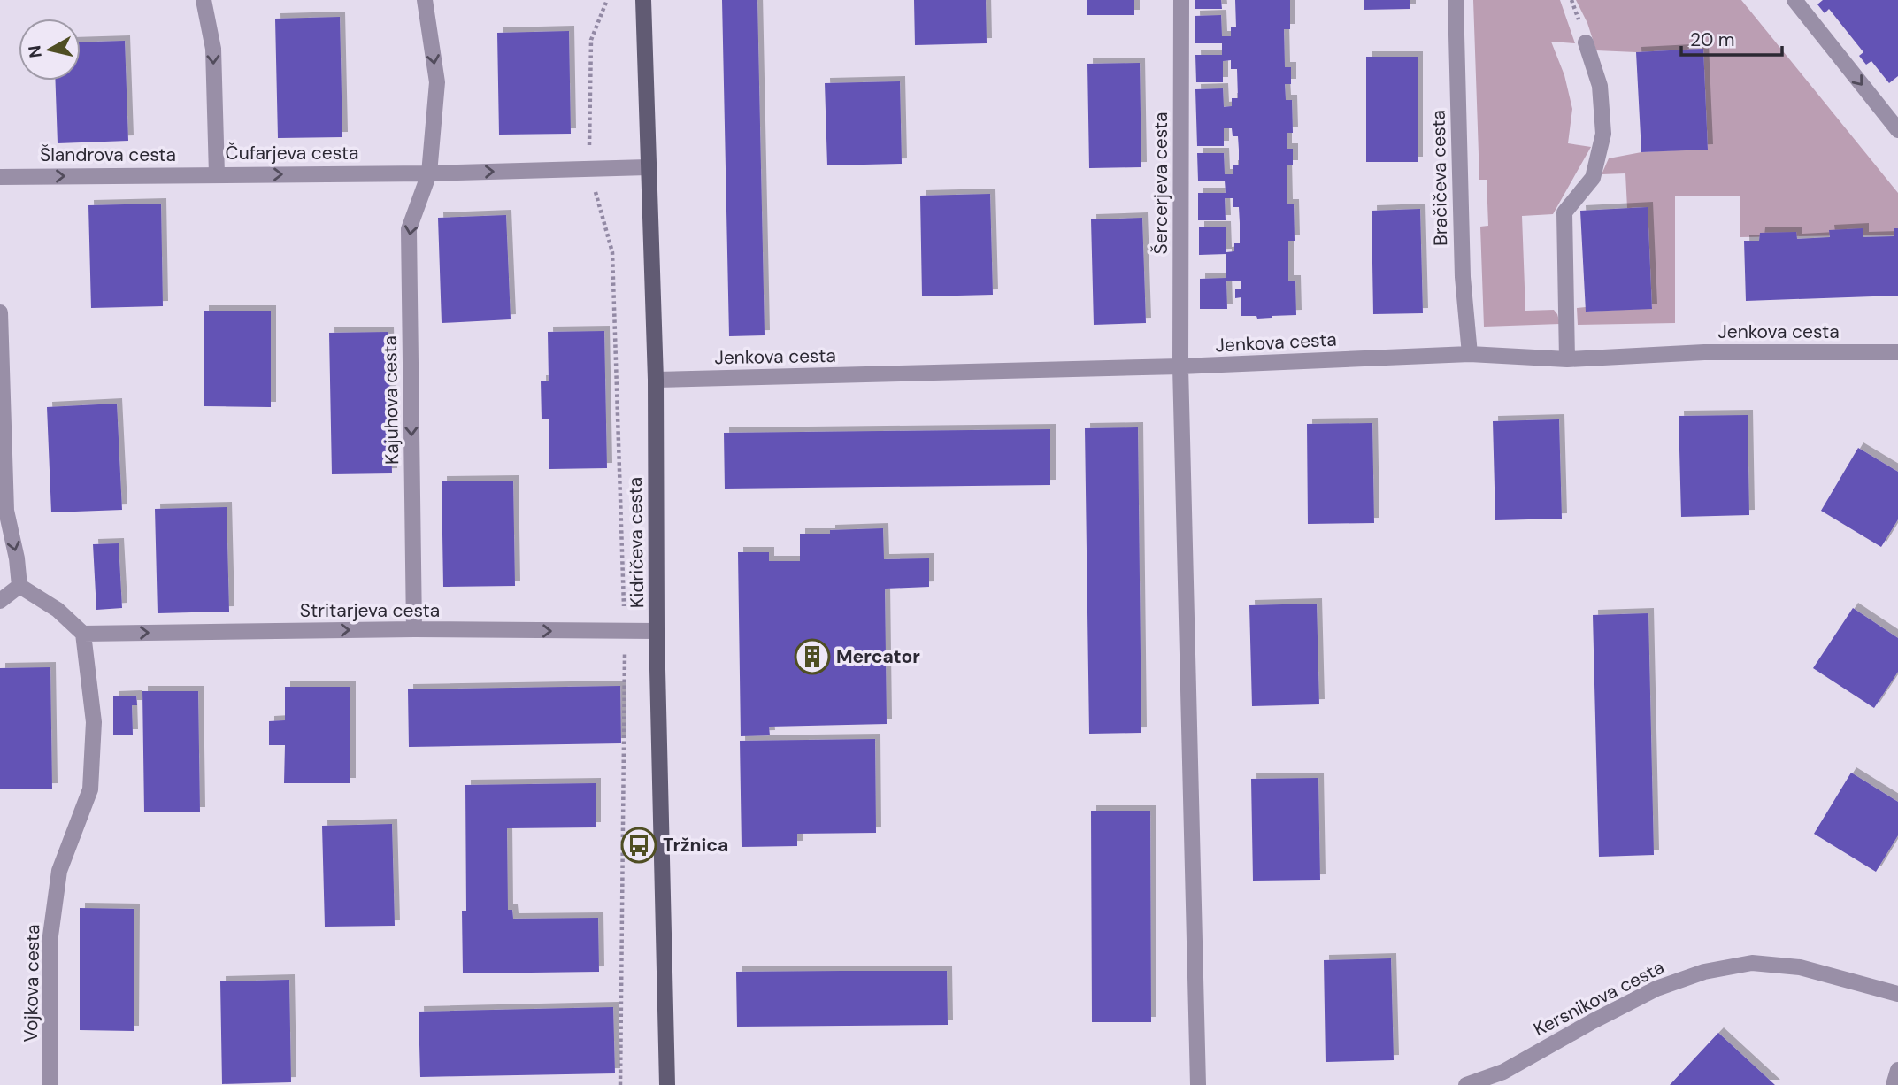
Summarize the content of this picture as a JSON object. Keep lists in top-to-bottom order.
{
  "streets": {
    "main road": ["Kidričeva cesta"],
    "street": [
      "Čufarjeva cesta",
      "Šlandrova cesta",
      "Bračičeva cesta",
      "Šercerjeva cesta",
      "Jenkova cesta",
      "Kajuhova cesta",
      "Stritarjeva cesta",
      "Vojkova cesta",
      "Kersnikova cesta"
    ]
  },
  "crossings": [
    ["Čufarjeva cesta", "Šlandrova cesta"],
    ["Čufarjeva cesta", "Kajuhova cesta"],
    ["Bračičeva cesta", "Jenkova cesta"],
    ["Šercerjeva cesta", "Jenkova cesta"],
    ["Jenkova cesta", "Kidričeva cesta"],
    ["Kajuhova cesta", "Stritarjeva cesta"],
    ["Kidričeva cesta", "Stritarjeva cesta"],
    ["Stritarjeva cesta", "Vojkova cesta"]
  ],
  "one_way": ["Šlandrova cesta", "Kajuhova cesta", "Stritarjeva cesta"],
  "places": {
    "building": ["Mercator"],
    "bus stop": ["Tržnica"]
  },
  "scale_bar": "20 m",
  "north": "left"
}
